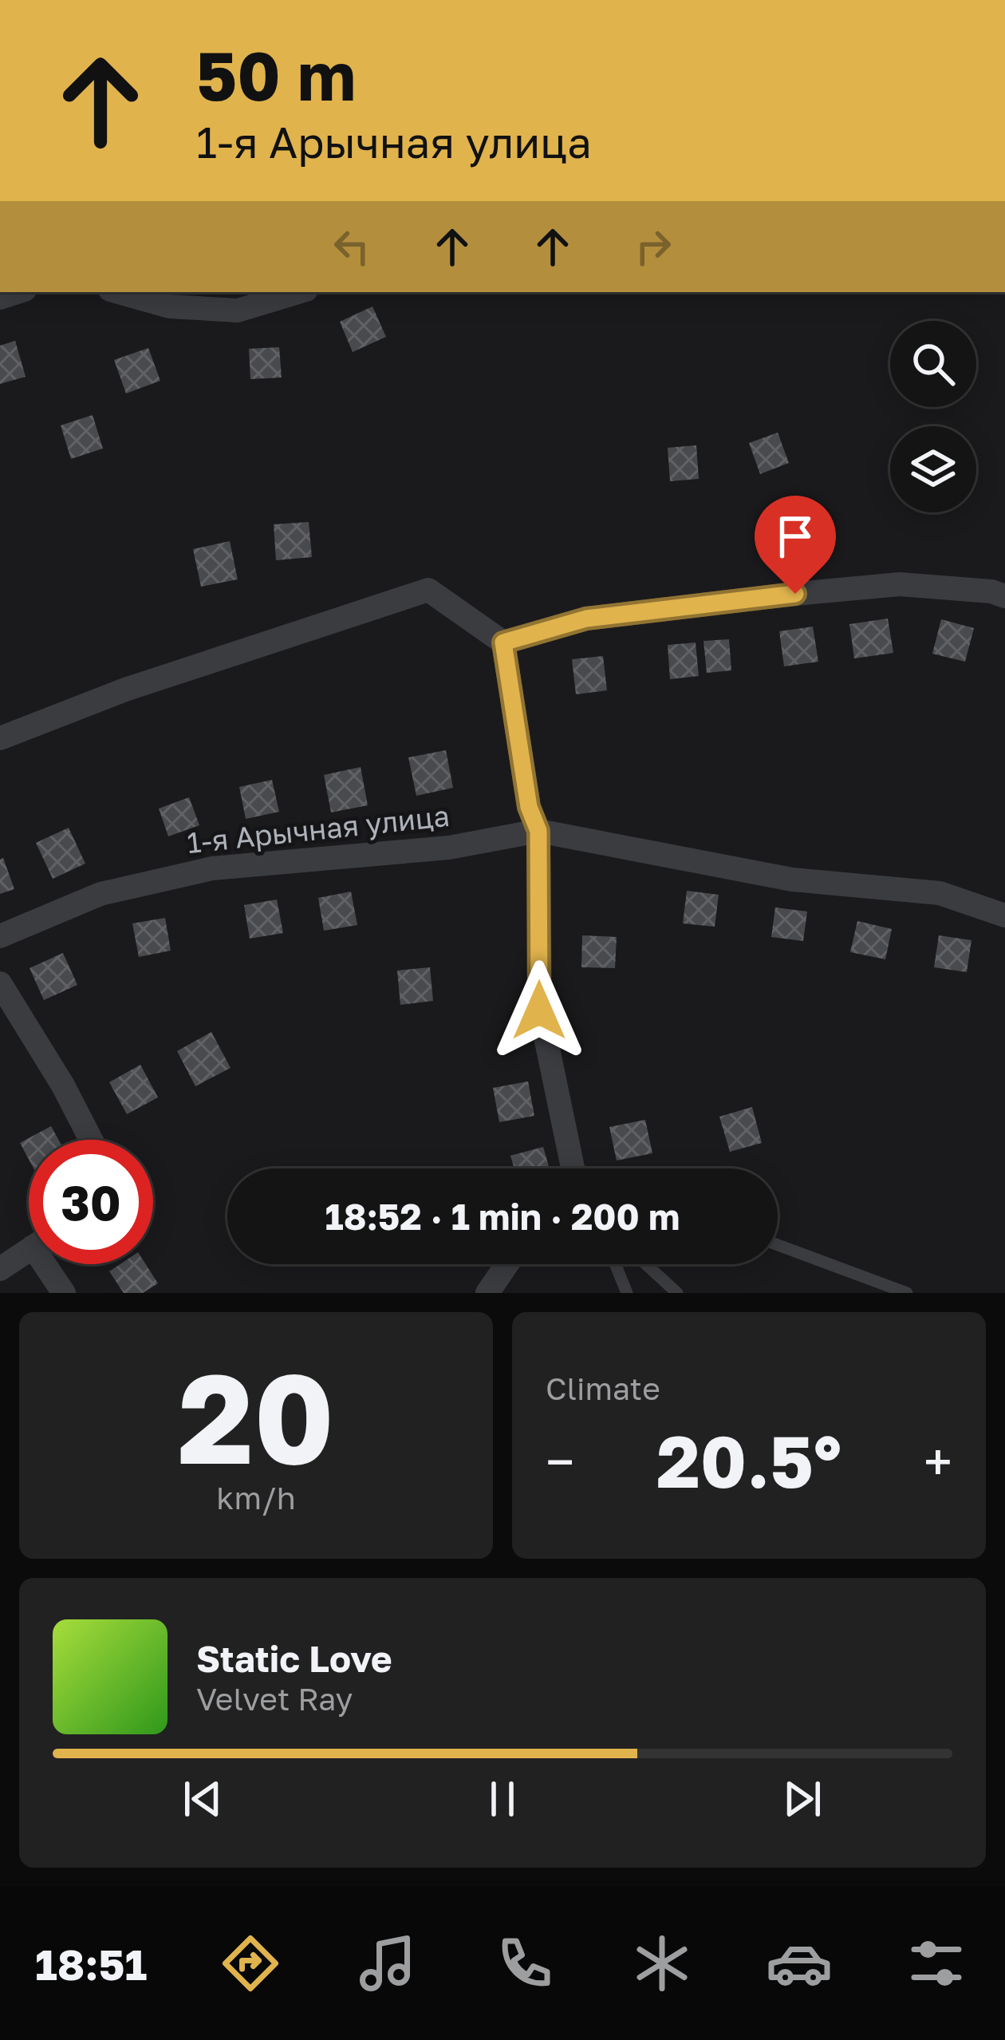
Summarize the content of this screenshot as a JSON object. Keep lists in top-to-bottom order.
{
  "streets": {
    "street": ["1-я Арычная улица"]
  },
  "page": {
    "turn": ["50 m", "1-я Арычная улица"],
    "limit": "30",
    "trip": "18:52 · 1 min · 200 m",
    "tile": [
      ["20", "km/h"],
      "Climate"
    ],
    "heat": ["−", "20.5°", "+"],
    "song": ["Static Love", "Velvet Ray"],
    "tabs": "18:51"
  }
}
